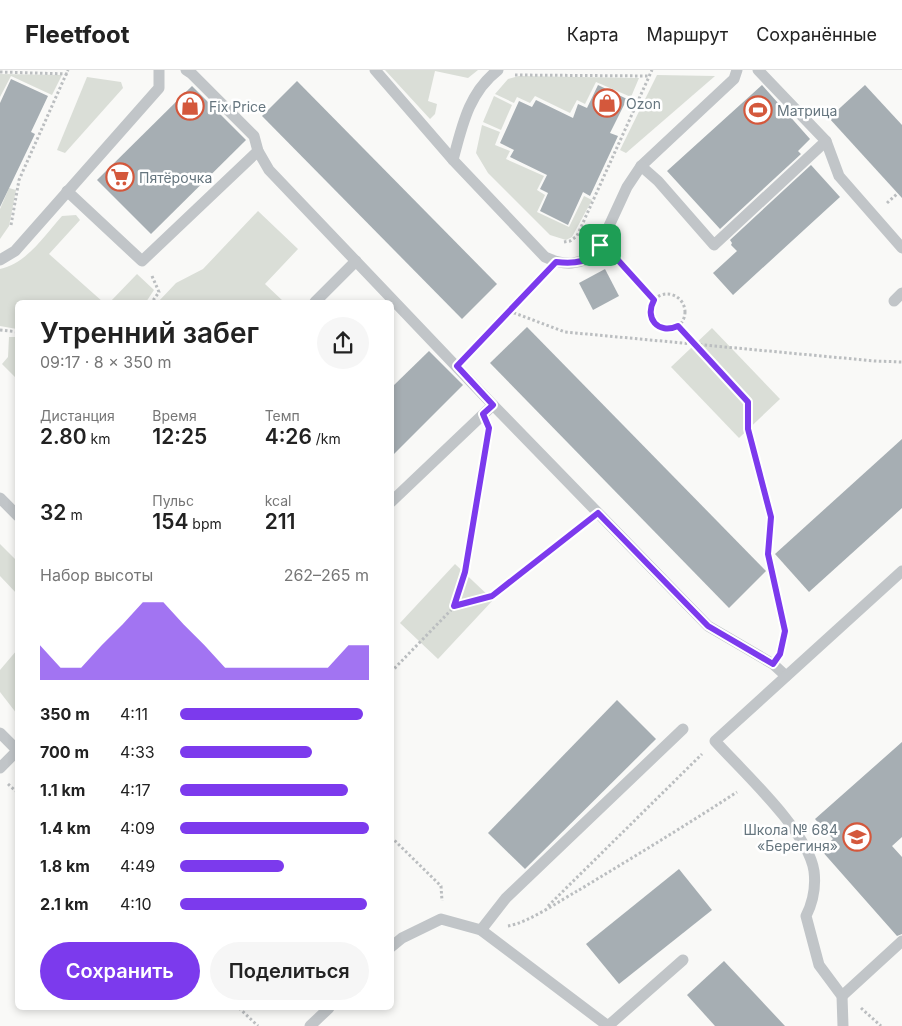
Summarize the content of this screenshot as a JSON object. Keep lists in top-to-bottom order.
{
  "places": {
    "shop": ["Ozon", "Fix Price"],
    "sports": ["Матрица"],
    "supermarket": ["Пятёрочка"],
    "school or university": ["Школа № 684 «Берегиня»"]
  },
  "page": {
    "header": "Fleetfoot",
    "nav": ["Карта", "Маршрут", "Сохранённые"],
    "heading": ["Утренний забег", "09:17 · 8 × 350 m"],
    "stats": [
      ["Дистанция", "2.80 km"],
      ["Время", "12:25"],
      ["Темп", "4:26 /km"],
      ["32 m"],
      ["Пульс", "154 bpm"],
      ["kcal", "211"]
    ],
    "chart": ["Набор высоты", "262–265 m"],
    "list": [
      {
        "name": "350 m",
        "note": "4:11"
      },
      {
        "name": "700 m",
        "note": "4:33"
      },
      {
        "name": "1.1 km",
        "note": "4:17"
      },
      {
        "name": "1.4 km",
        "note": "4:09"
      },
      {
        "name": "1.8 km",
        "note": "4:49"
      },
      {
        "name": "2.1 km",
        "note": "4:10"
      }
    ],
    "buttons": ["Сохранить", "Поделиться"]
  }
}
